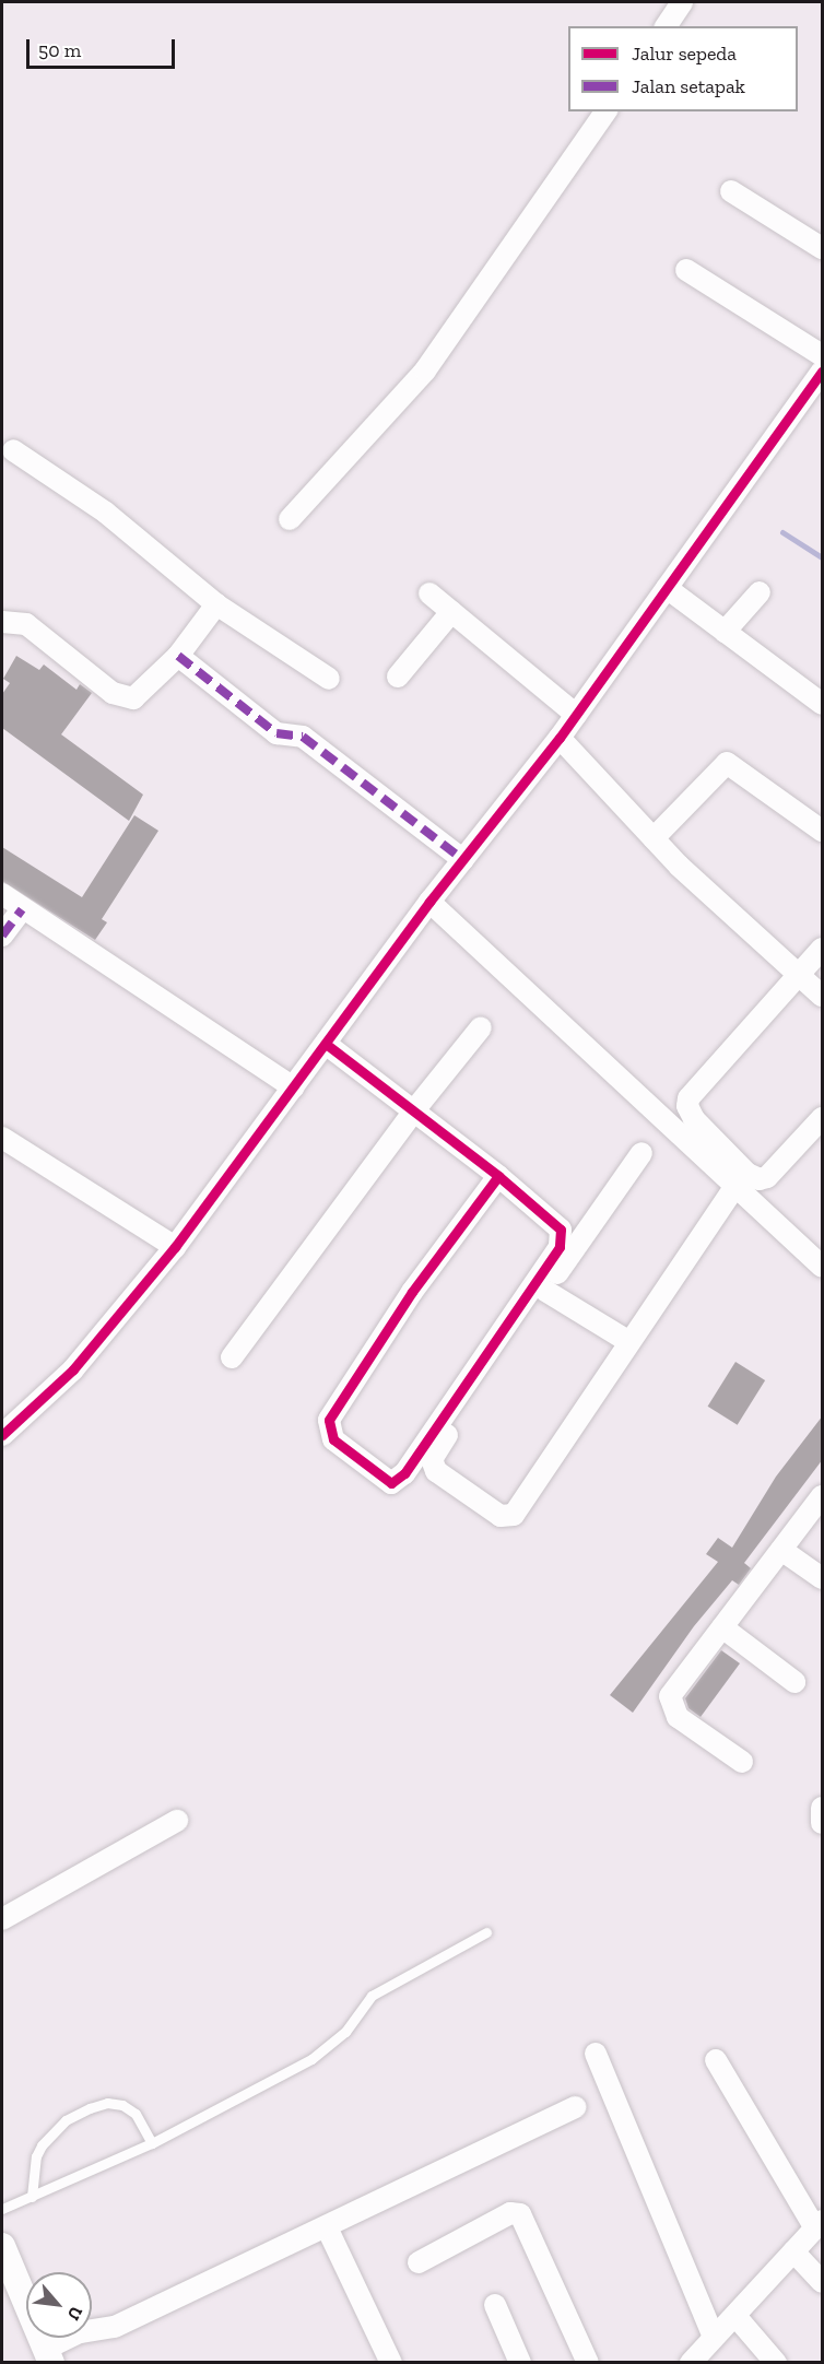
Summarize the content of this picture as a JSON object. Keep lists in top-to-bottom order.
{
  "legend": ["Jalur sepeda", "Jalan setapak"],
  "scale_bar": "50 m",
  "north": "bottom right"
}
